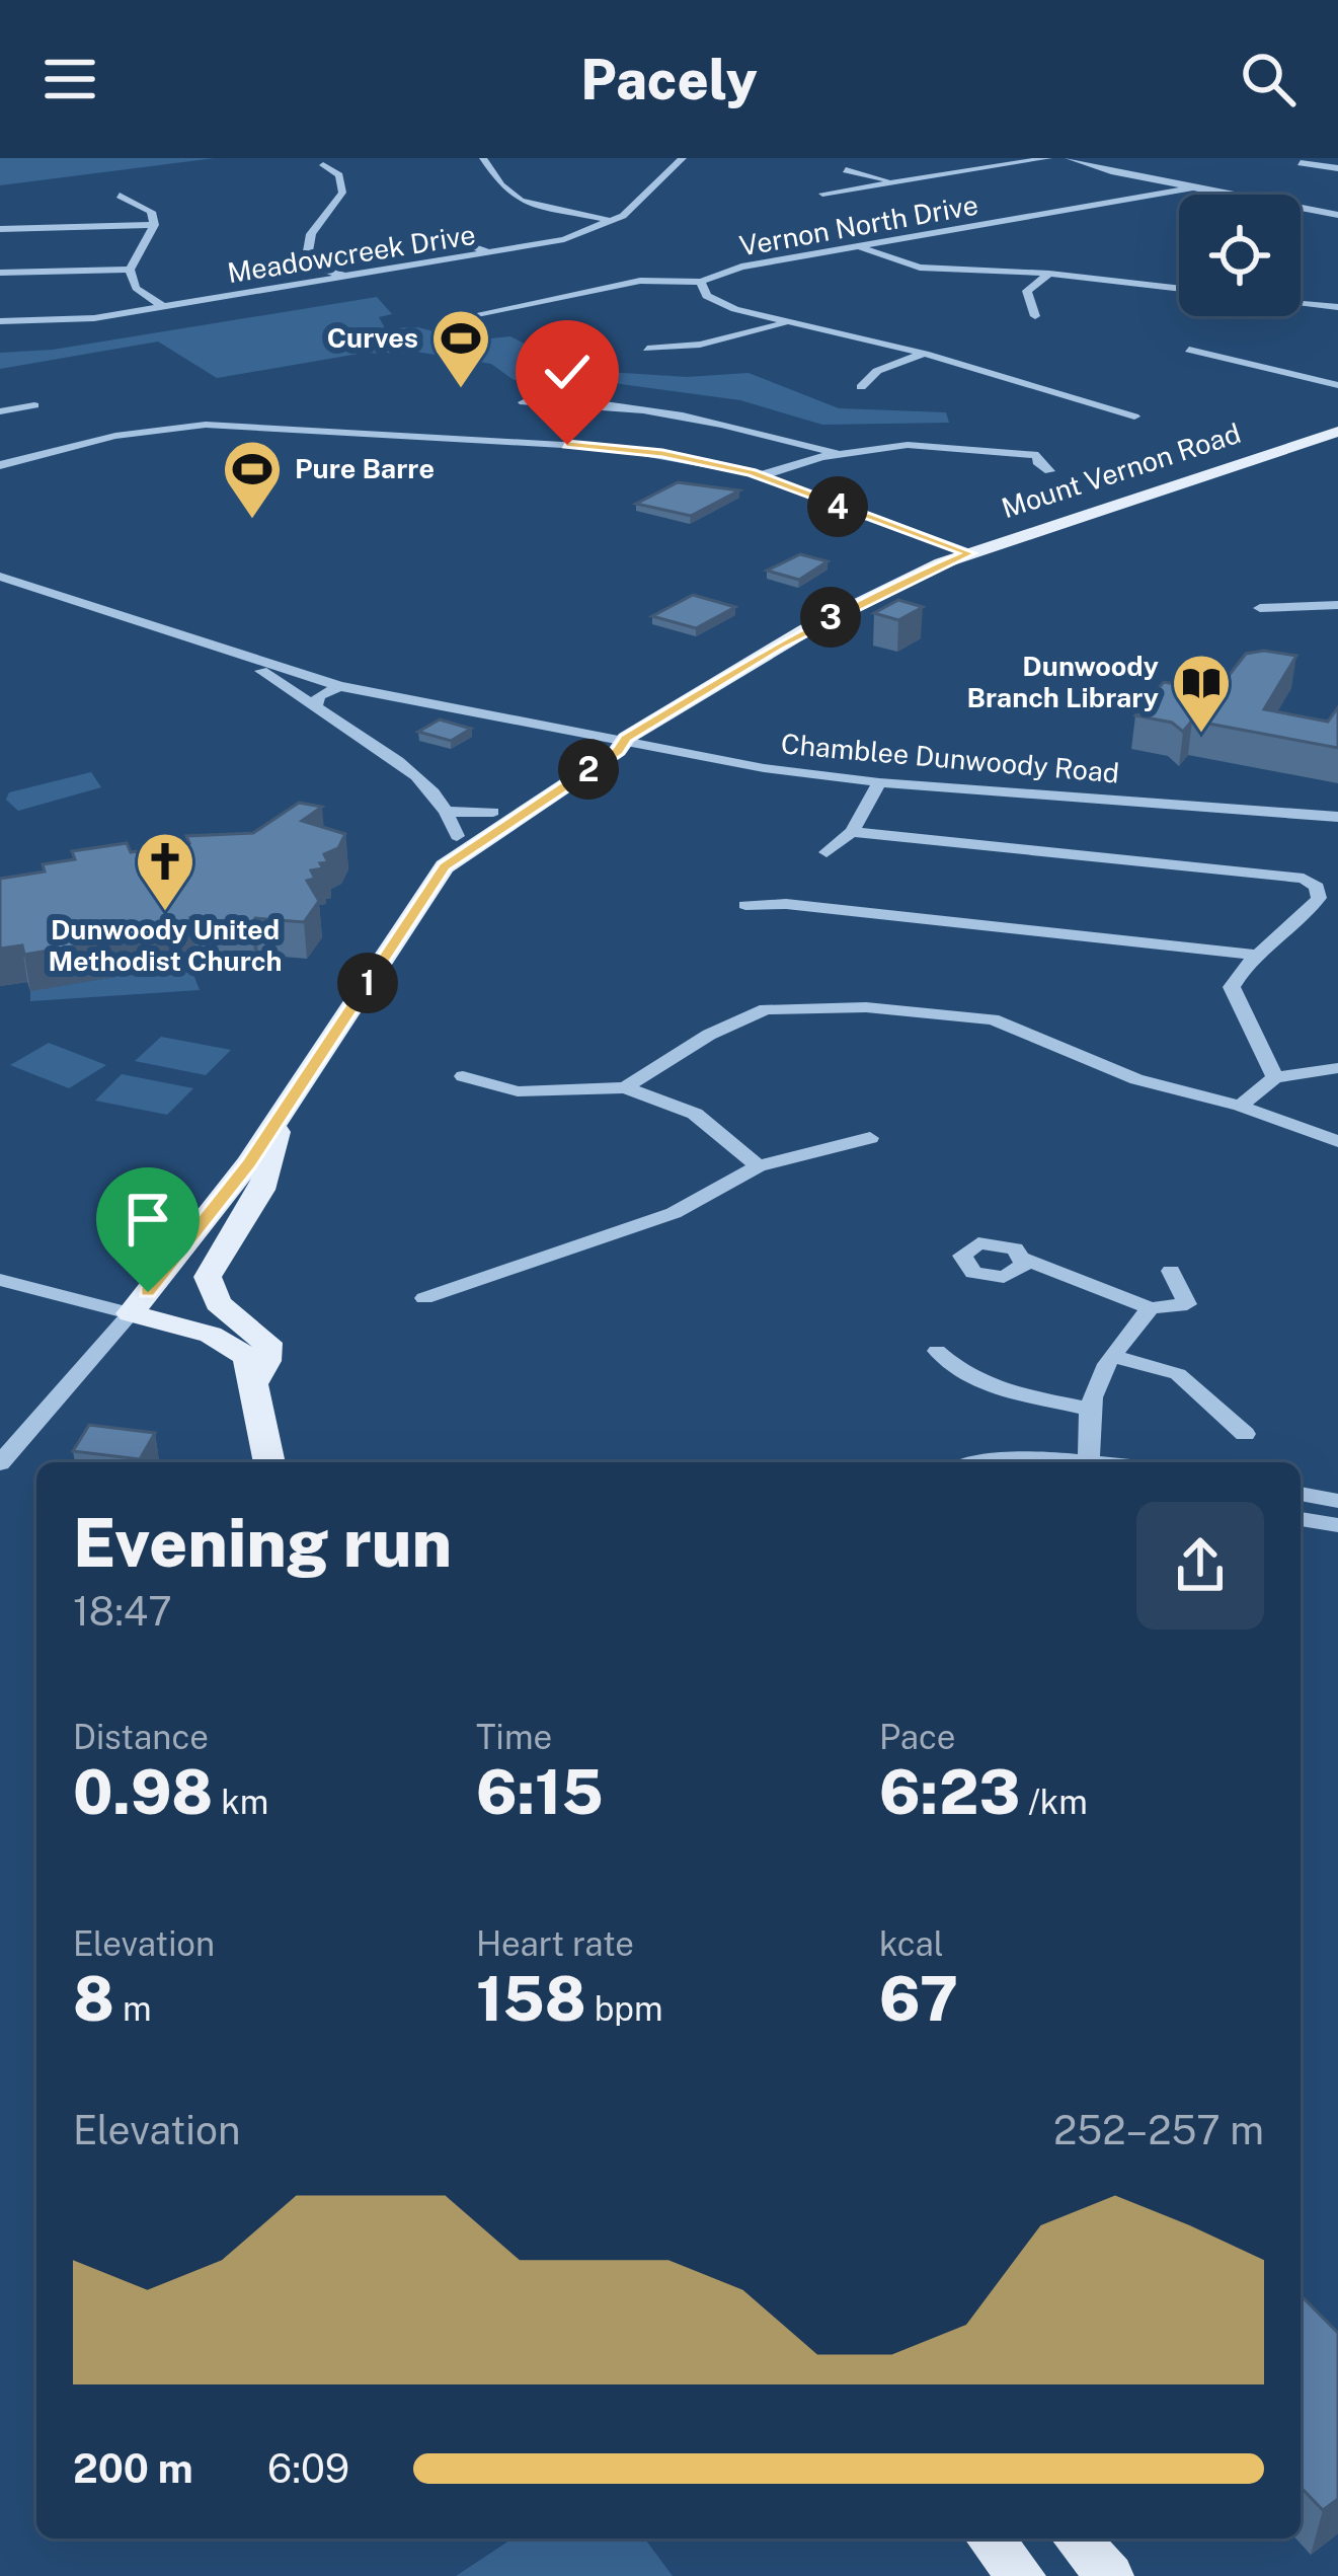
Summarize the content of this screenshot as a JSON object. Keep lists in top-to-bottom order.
{
  "streets": {
    "main road": ["Mount Vernon Road"],
    "street": ["Vernon North Drive", "Meadowcreek Drive", "Chamblee Dunwoody Road"]
  },
  "crossings": [
    ["Mount Vernon Road", "Chamblee Dunwoody Road"]
  ],
  "places": {
    "sports": ["Curves", "Pure Barre"],
    "library": ["Dunwoody Branch Library"],
    "church": ["Dunwoody United Methodist Church"]
  },
  "page": {
    "header": "Pacely",
    "pins": [
      "4",
      "3",
      "2",
      "1"
    ],
    "heading": ["Evening run", "18:47"],
    "stats": [
      ["Distance", "0.98 km"],
      ["Time", "6:15"],
      ["Pace", "6:23 /km"],
      ["Elevation", "8 m"],
      ["Heart rate", "158 bpm"],
      ["kcal", "67"]
    ],
    "chart": ["Elevation", "252–257 m"],
    "list": [
      {
        "name": "200 m",
        "note": "6:09"
      }
    ]
  }
}
